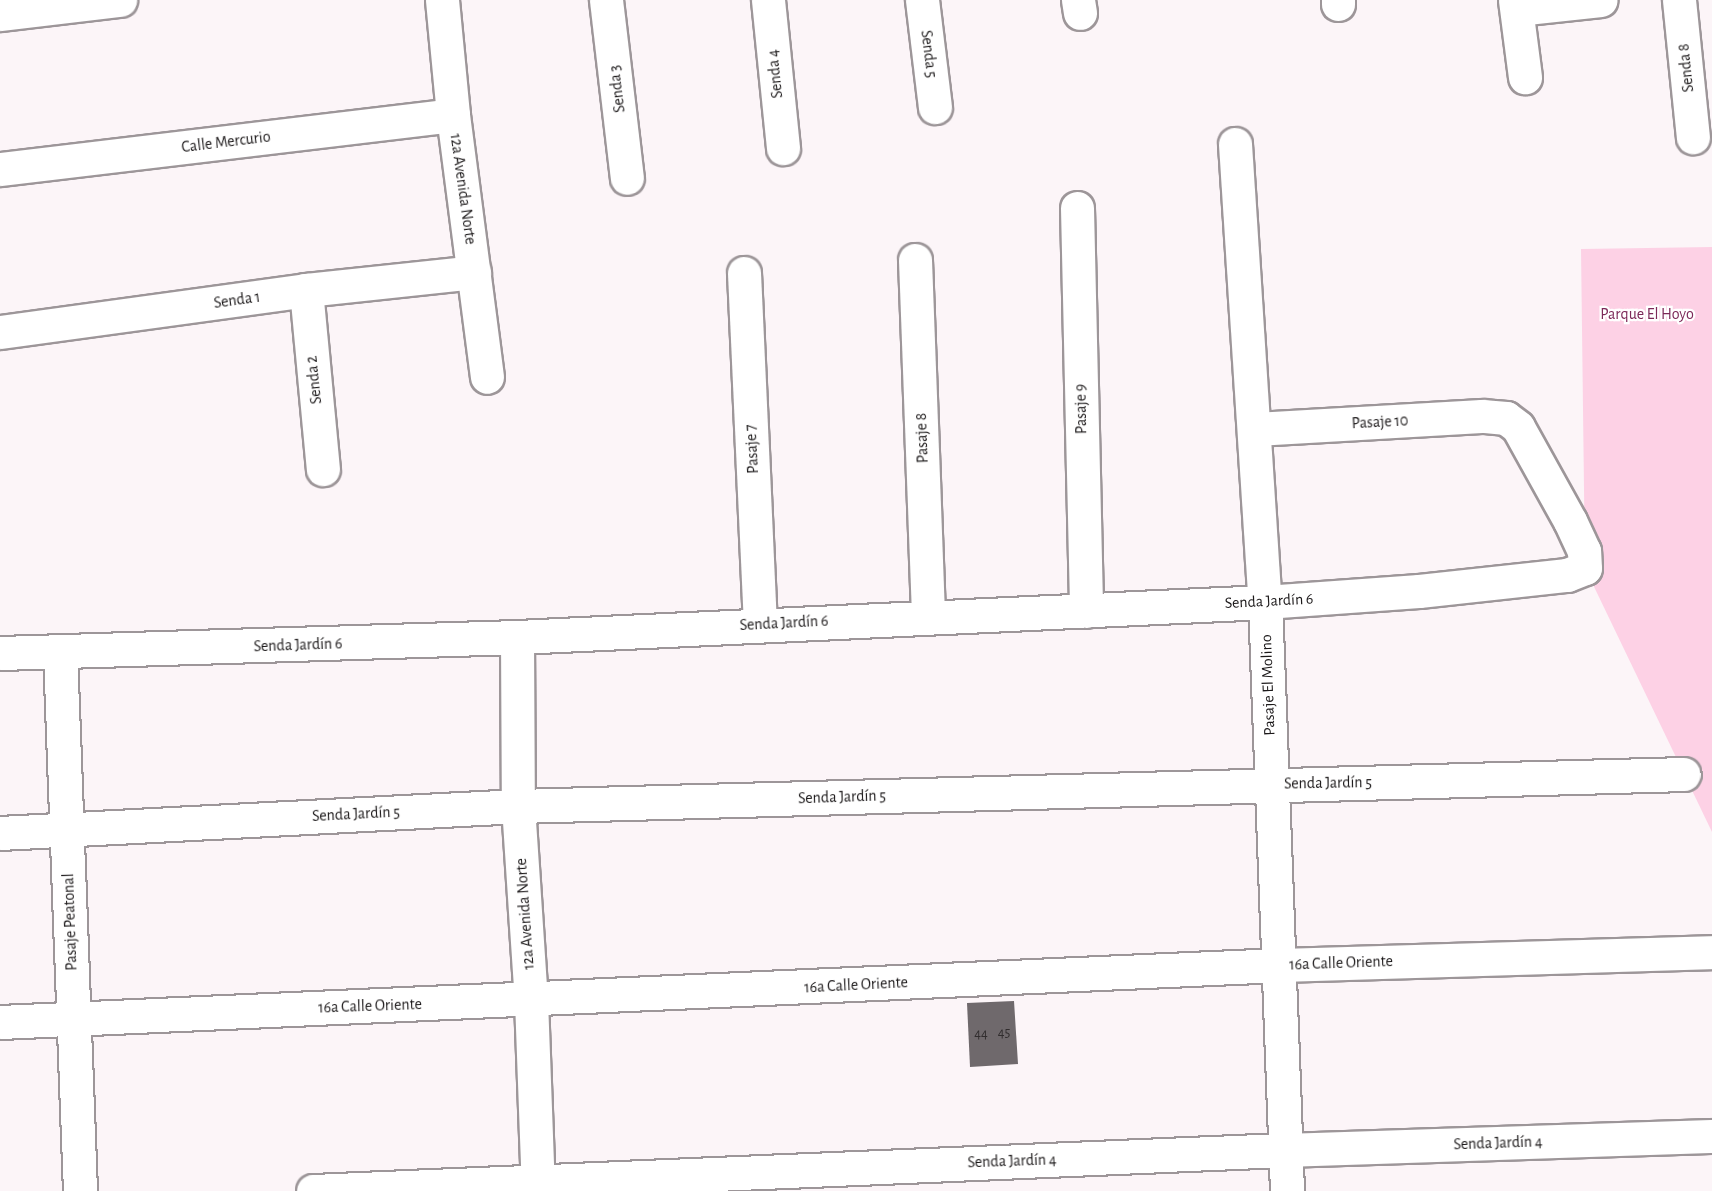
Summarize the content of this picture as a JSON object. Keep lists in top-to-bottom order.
{
  "streets": {
    "street": [
      "Senda 5",
      "Senda 8",
      "Senda 4",
      "Senda 3",
      "Calle Mercurio",
      "12a Avenida Norte",
      "Senda 1",
      "Senda 2",
      "Pasaje 9",
      "Pasaje 10",
      "Pasaje 8",
      "Pasaje 7",
      "Senda Jardín 6",
      "Pasaje El Molino",
      "Senda Jardín 5",
      "Pasaje Peatonal",
      "16a Calle Oriente",
      "Senda Jardín 4"
    ]
  },
  "crossings": [
    ["Calle Mercurio", "12a Avenida Norte"],
    ["12a Avenida Norte", "Senda 1"],
    ["12a Avenida Norte", "Senda Jardín 6"],
    ["12a Avenida Norte", "Senda Jardín 5"],
    ["12a Avenida Norte", "16a Calle Oriente"],
    ["12a Avenida Norte", "Senda Jardín 4"],
    ["Senda 1", "Senda 2"],
    ["Pasaje 9", "Senda Jardín 6"],
    ["Pasaje 10", "Senda Jardín 6"],
    ["Pasaje 10", "Pasaje El Molino"],
    ["Pasaje 8", "Senda Jardín 6"],
    ["Pasaje 7", "Senda Jardín 6"],
    ["Senda Jardín 6", "Pasaje El Molino"],
    ["Senda Jardín 6", "Pasaje Peatonal"],
    ["Pasaje El Molino", "Senda Jardín 5"],
    ["Pasaje El Molino", "16a Calle Oriente"],
    ["Pasaje El Molino", "Senda Jardín 4"],
    ["Senda Jardín 5", "Pasaje Peatonal"],
    ["Pasaje Peatonal", "16a Calle Oriente"]
  ],
  "parks": ["Parque El Hoyo"],
  "house_numbers": ["45", "44"]
}
